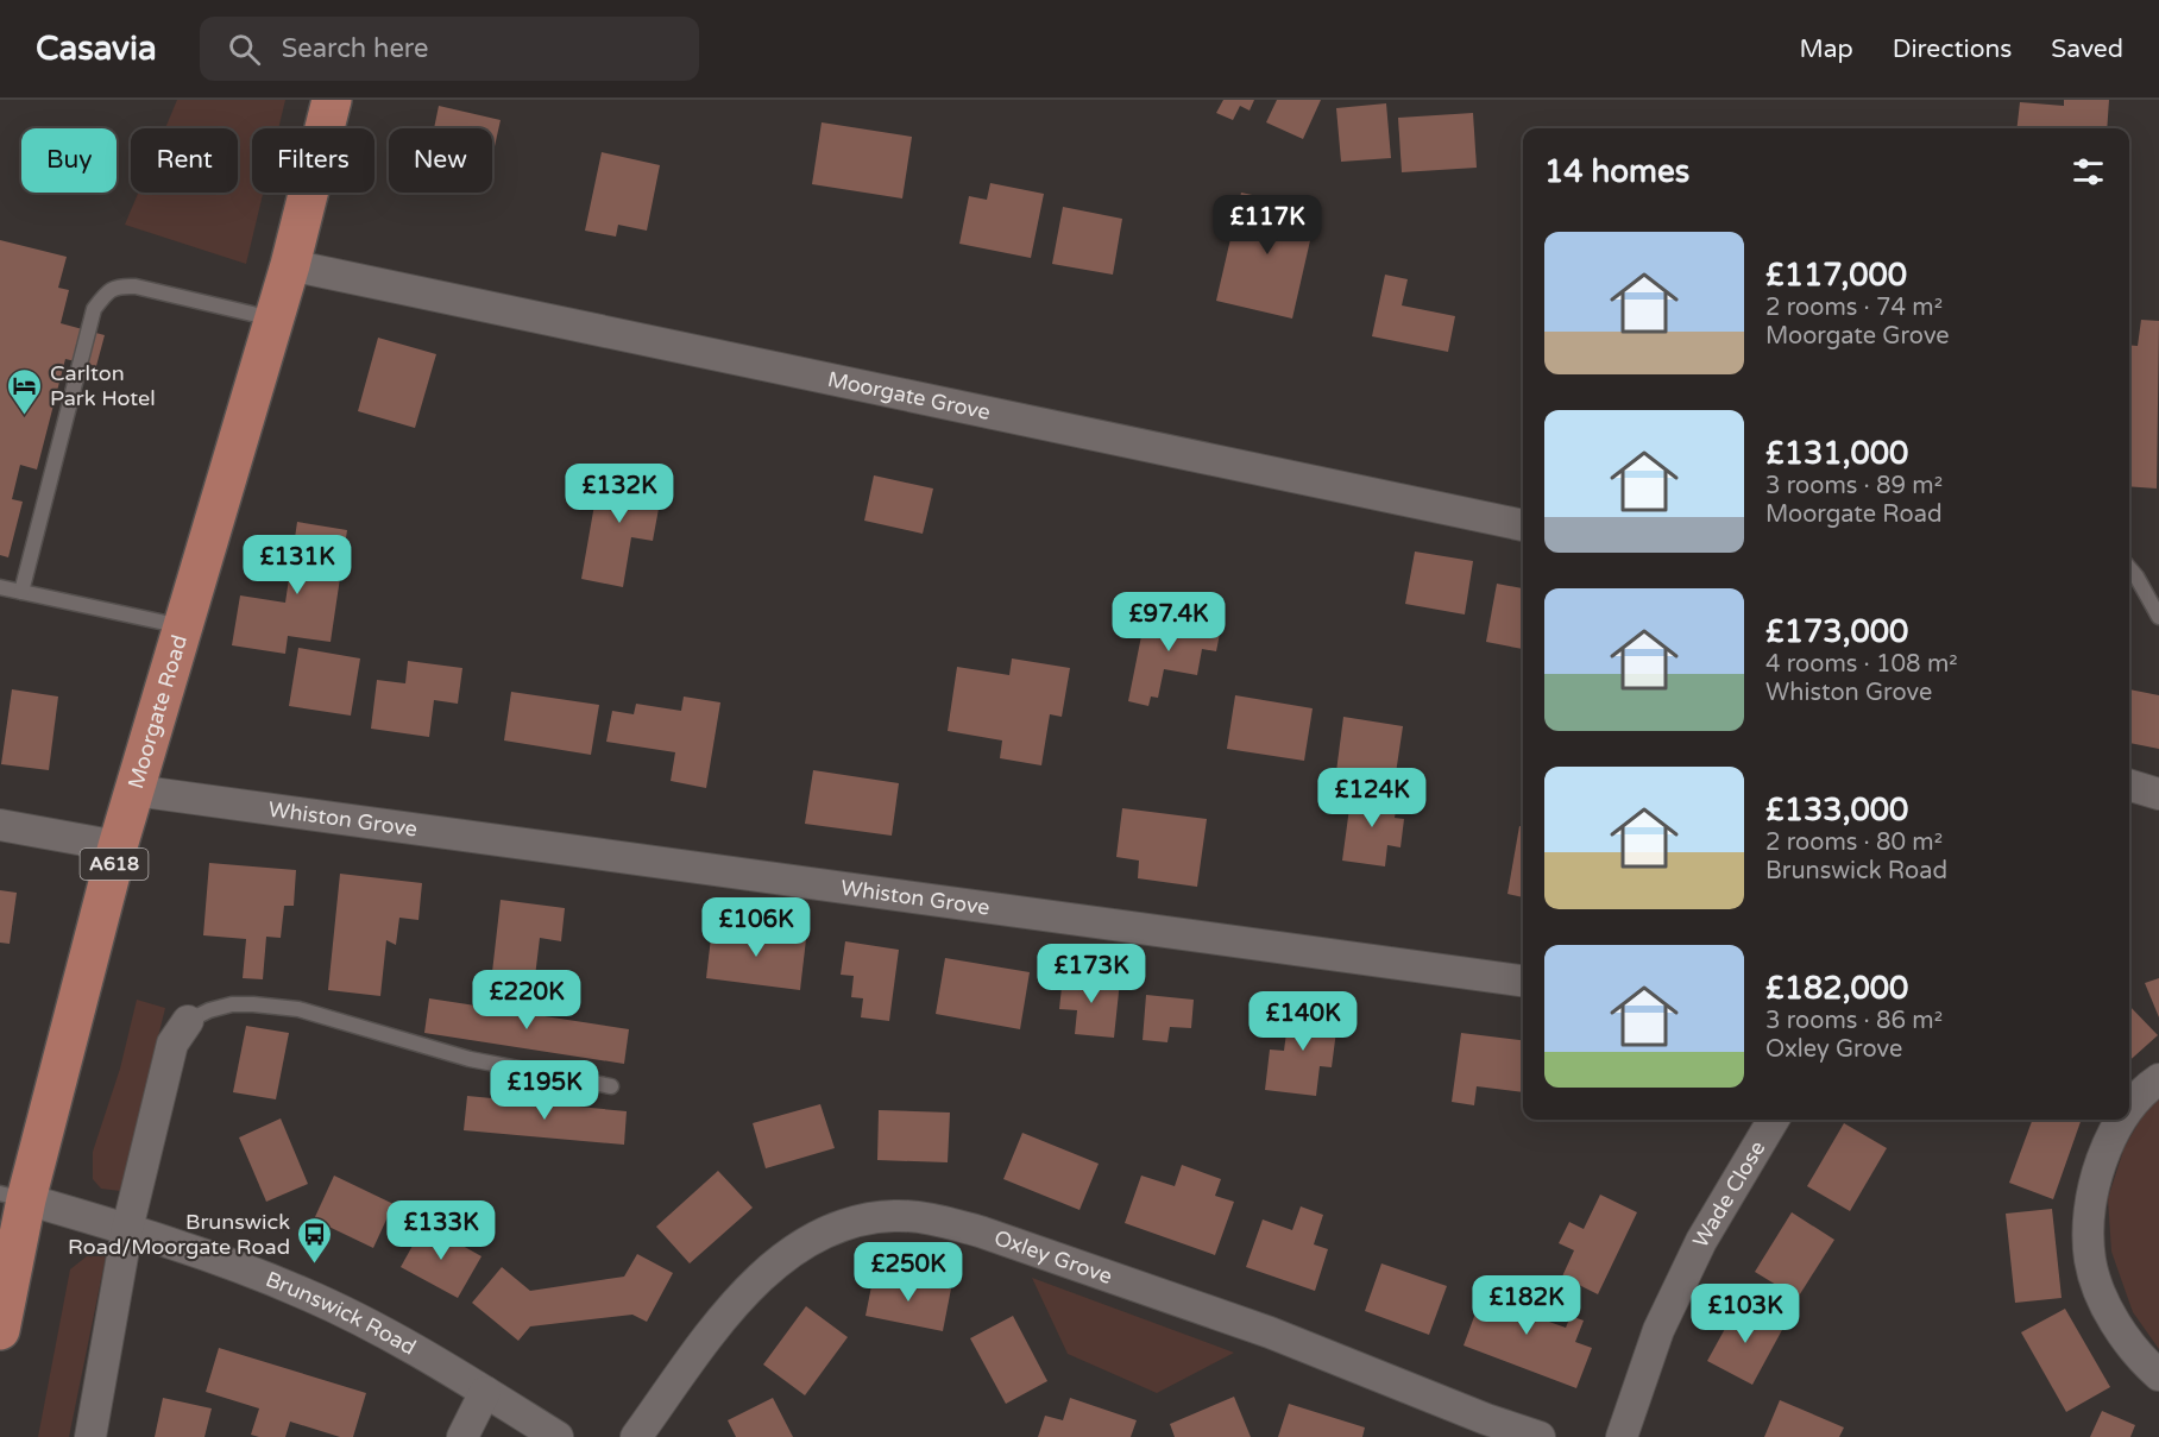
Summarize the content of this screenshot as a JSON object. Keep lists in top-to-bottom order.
{
  "streets": {
    "main road": ["Moorgate Road", "A618"],
    "street": [
      "Moorgate Grove",
      "Whiston Grove",
      "Wade Close",
      "Oxley Grove",
      "Brunswick Road"
    ]
  },
  "crossings": [
    ["Moorgate Grove", "Moorgate Road"],
    ["Moorgate Road", "Whiston Grove"],
    ["Moorgate Road", "Brunswick Road"]
  ],
  "places": {
    "hotel": ["Carlton Park Hotel"],
    "bus stop": ["Brunswick Road/Moorgate Road"]
  },
  "page": {
    "header": "Casavia",
    "search": "Search here",
    "nav": ["Map", "Directions", "Saved"],
    "chip": [
      "Buy",
      "Rent",
      "Filters",
      "New"
    ],
    "heading": "14 homes",
    "price": [
      "£117K",
      "£132K",
      "£131K",
      "£97.4K",
      "£124K",
      "£106K",
      "£173K",
      "£220K",
      "£140K",
      "£195K",
      "£133K",
      "£250K",
      "£182K",
      "£103K"
    ],
    "list": [
      {
        "name": "£117,000",
        "note": "2 rooms · 74 m² · Moorgate Grove"
      },
      {
        "name": "£131,000",
        "note": "3 rooms · 89 m² · Moorgate Road"
      },
      {
        "name": "£173,000",
        "note": "4 rooms · 108 m² · Whiston Grove"
      },
      {
        "name": "£133,000",
        "note": "2 rooms · 80 m² · Brunswick Road"
      },
      {
        "name": "£182,000",
        "note": "3 rooms · 86 m² · Oxley Grove"
      }
    ]
  }
}
